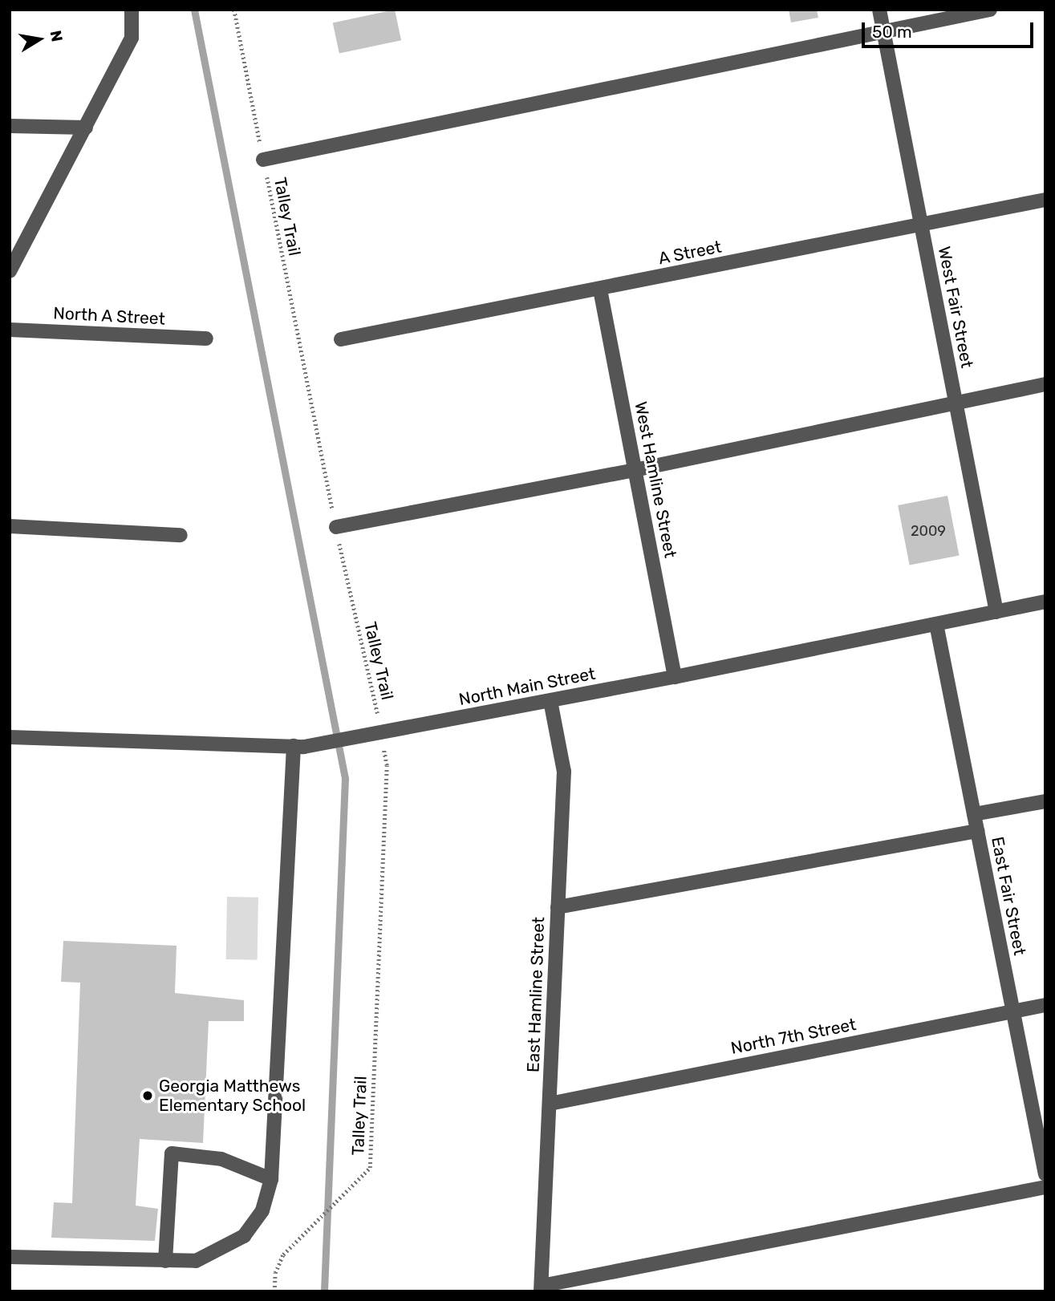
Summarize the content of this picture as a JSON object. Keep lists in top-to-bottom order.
{
  "streets": {
    "street": [
      "A Street",
      "West Fair Street",
      "North A Street",
      "West Hamline Street",
      "North Main Street",
      "East Fair Street",
      "East Hamline Street",
      "North 7th Street"
    ],
    "path": ["Talley Trail"]
  },
  "crossings": [
    ["Talley Trail", "North Main Street"],
    ["A Street", "West Fair Street"],
    ["A Street", "West Hamline Street"],
    ["West Fair Street", "North Main Street"],
    ["West Hamline Street", "North Main Street"],
    ["North Main Street", "East Fair Street"],
    ["North Main Street", "East Hamline Street"],
    ["East Fair Street", "North 7th Street"],
    ["East Hamline Street", "North 7th Street"]
  ],
  "places": ["Georgia Matthews Elementary School"],
  "house_numbers": ["2009"],
  "scale_bar": "50 m",
  "north": "right"
}
